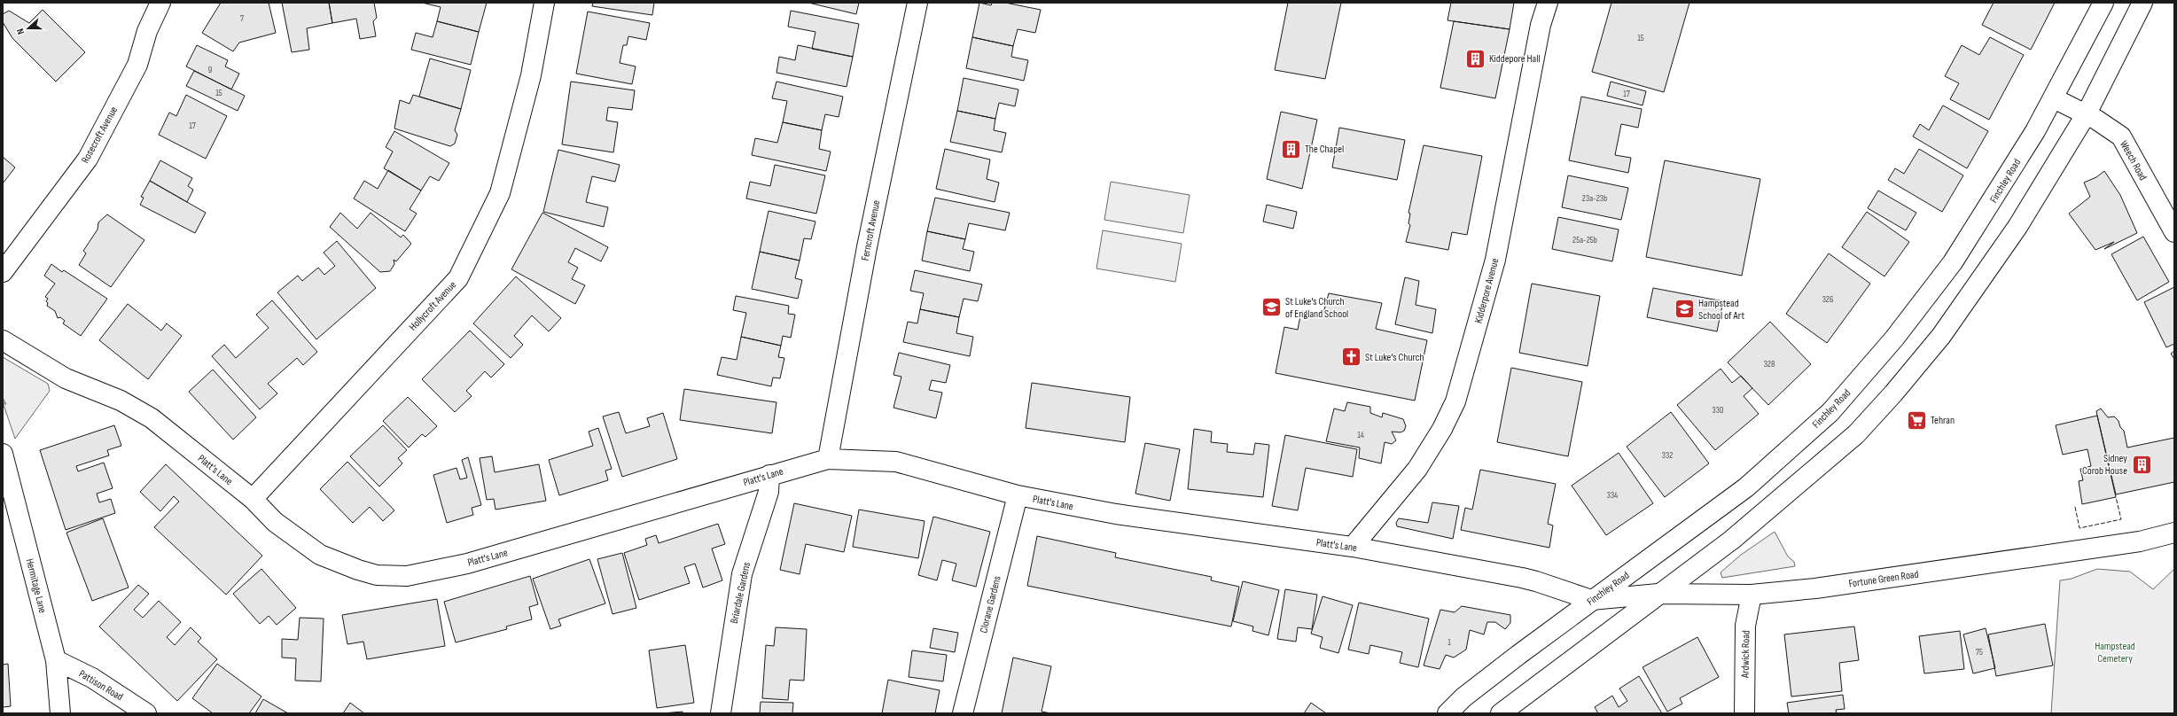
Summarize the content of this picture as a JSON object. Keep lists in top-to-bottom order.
{
  "streets": {
    "main road": [
      "Rosecroft Avenue",
      "Weech Road",
      "Finchley Road",
      "Ferncroft Avenue",
      "Kidderpore Avenue",
      "Hollycroft Avenue",
      "Platt's Lane",
      "Fortune Green Road",
      "Hermitage Lane",
      "Briardale Gardens",
      "Clorane Gardens",
      "Ardwick Road",
      "Pattison Road"
    ]
  },
  "crossings": [
    ["Weech Road", "Finchley Road"],
    ["Finchley Road", "Platt's Lane"],
    ["Finchley Road", "Fortune Green Road"],
    ["Ferncroft Avenue", "Platt's Lane"],
    ["Kidderpore Avenue", "Platt's Lane"],
    ["Hollycroft Avenue", "Platt's Lane"],
    ["Platt's Lane", "Fortune Green Road"],
    ["Platt's Lane", "Briardale Gardens"],
    ["Platt's Lane", "Clorane Gardens"],
    ["Fortune Green Road", "Ardwick Road"],
    ["Hermitage Lane", "Pattison Road"]
  ],
  "parks": ["Hampstead Cemetery"],
  "places": {
    "building": ["Kiddepore Hall", "The Chapel", "Sidney Corob House"],
    "school or university": ["St Luke's Church of England School", "Hampstead School of Art"],
    "church": ["St Luke's Church"],
    "supermarket": ["Tehran"]
  },
  "house_numbers": [
    "7",
    "15",
    "9",
    "15",
    "17",
    "17",
    "23a-23b",
    "25a-25b",
    "326",
    "328",
    "330",
    "14",
    "332",
    "334",
    "1",
    "75"
  ],
  "north": "left"
}
